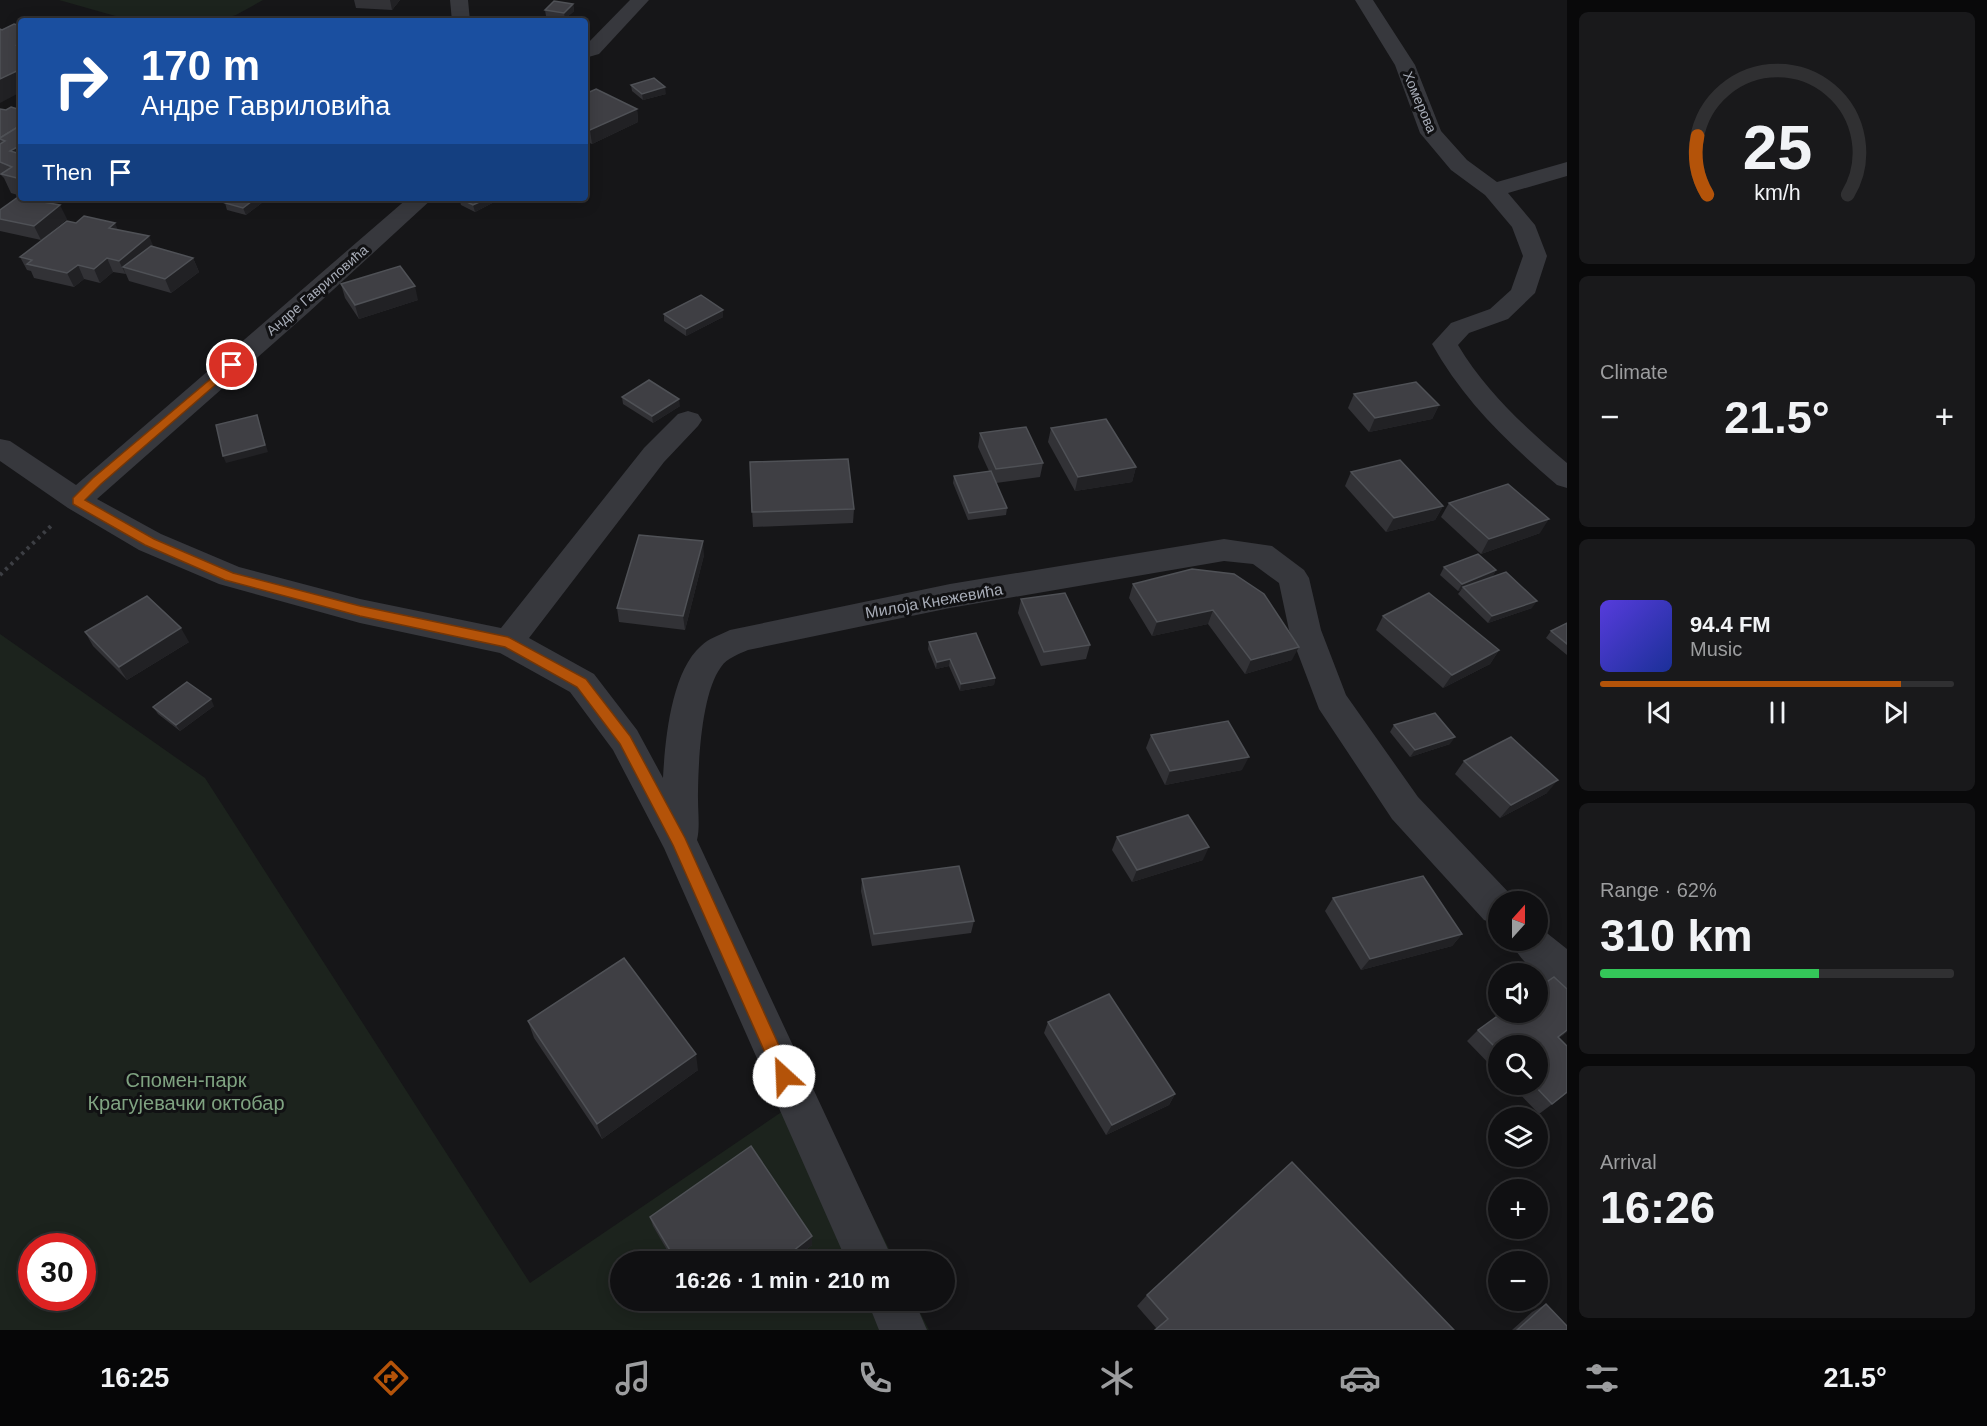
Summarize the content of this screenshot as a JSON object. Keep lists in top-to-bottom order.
{
  "streets": {
    "street": ["Хомерова", "Андре Гавриловића", "Милоја Кнежевића"]
  },
  "parks": ["Спомен-парк Крагујевачки октобар"],
  "north": "top",
  "page": {
    "turn": ["170 m", "Андре Гавриловића"],
    "then": "Then",
    "tile": [
      "Climate",
      ["Range · 62%", "310 km"],
      ["Arrival", "16:26"]
    ],
    "heat": ["−", "21.5°", "+"],
    "song": ["94.4 FM", "Music"],
    "map_buttons": ["+", "−"],
    "limit": "30",
    "trip": "16:26 · 1 min · 210 m",
    "tabs": ["16:25", "21.5°"],
    "gauge": ["25", "km/h"]
  }
}
